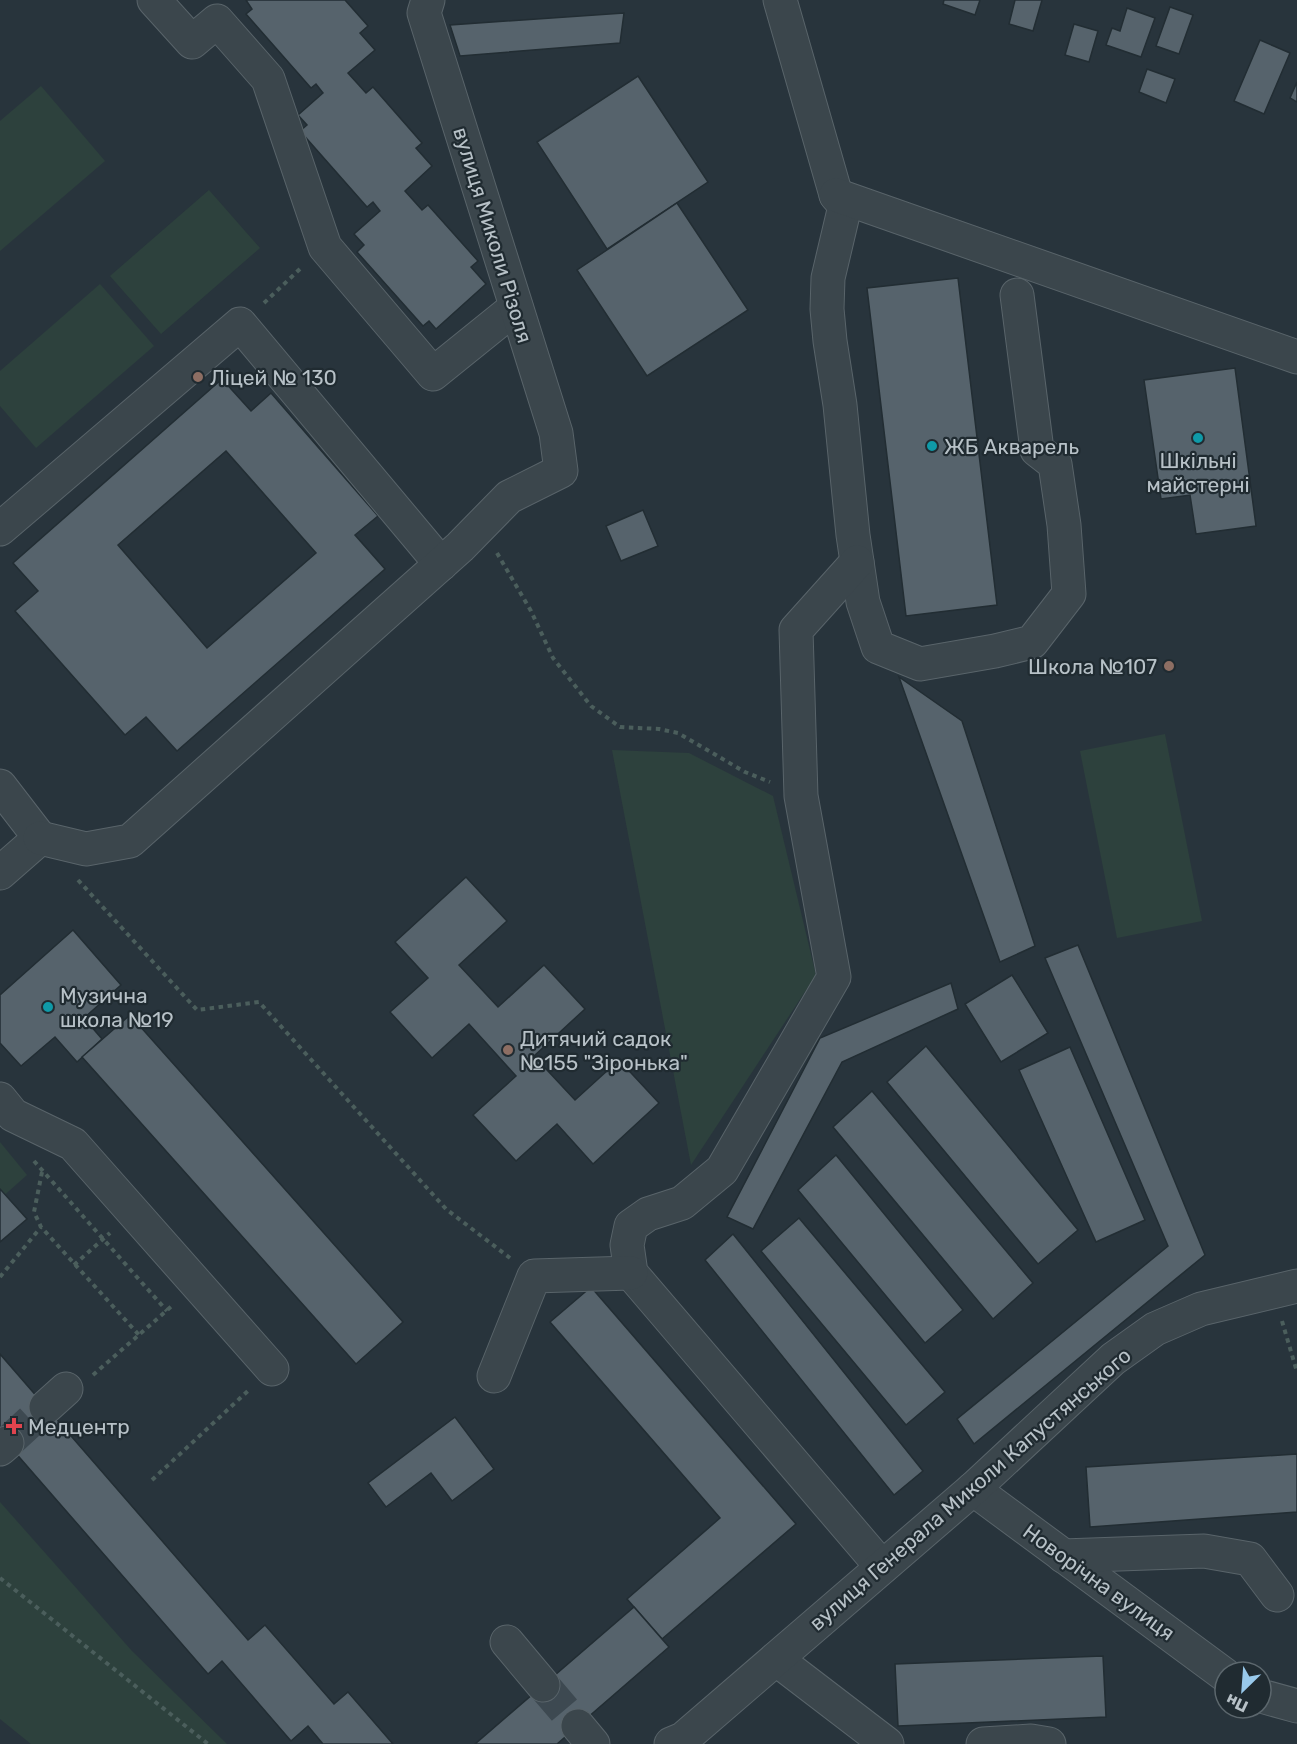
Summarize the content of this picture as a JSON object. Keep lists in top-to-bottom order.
{
  "streets": {
    "street": ["вулиця Миколи Різоля", "вулиця Генерала Миколи Капустянського", "Новорічна вулиця"]
  },
  "crossings": [
    ["вулиця Генерала Миколи Капустянського", "Новорічна вулиця"]
  ],
  "places": {
    "other": [
      "Ліцей № 130",
      "Шкільні майстерні",
      "ЖБ Акварель",
      "Школа №107",
      "Музична школа №19",
      "Дитячий садок №155 \"Зіронька\""
    ],
    "health": ["Медцентр"]
  },
  "north": "bottom left"
}
